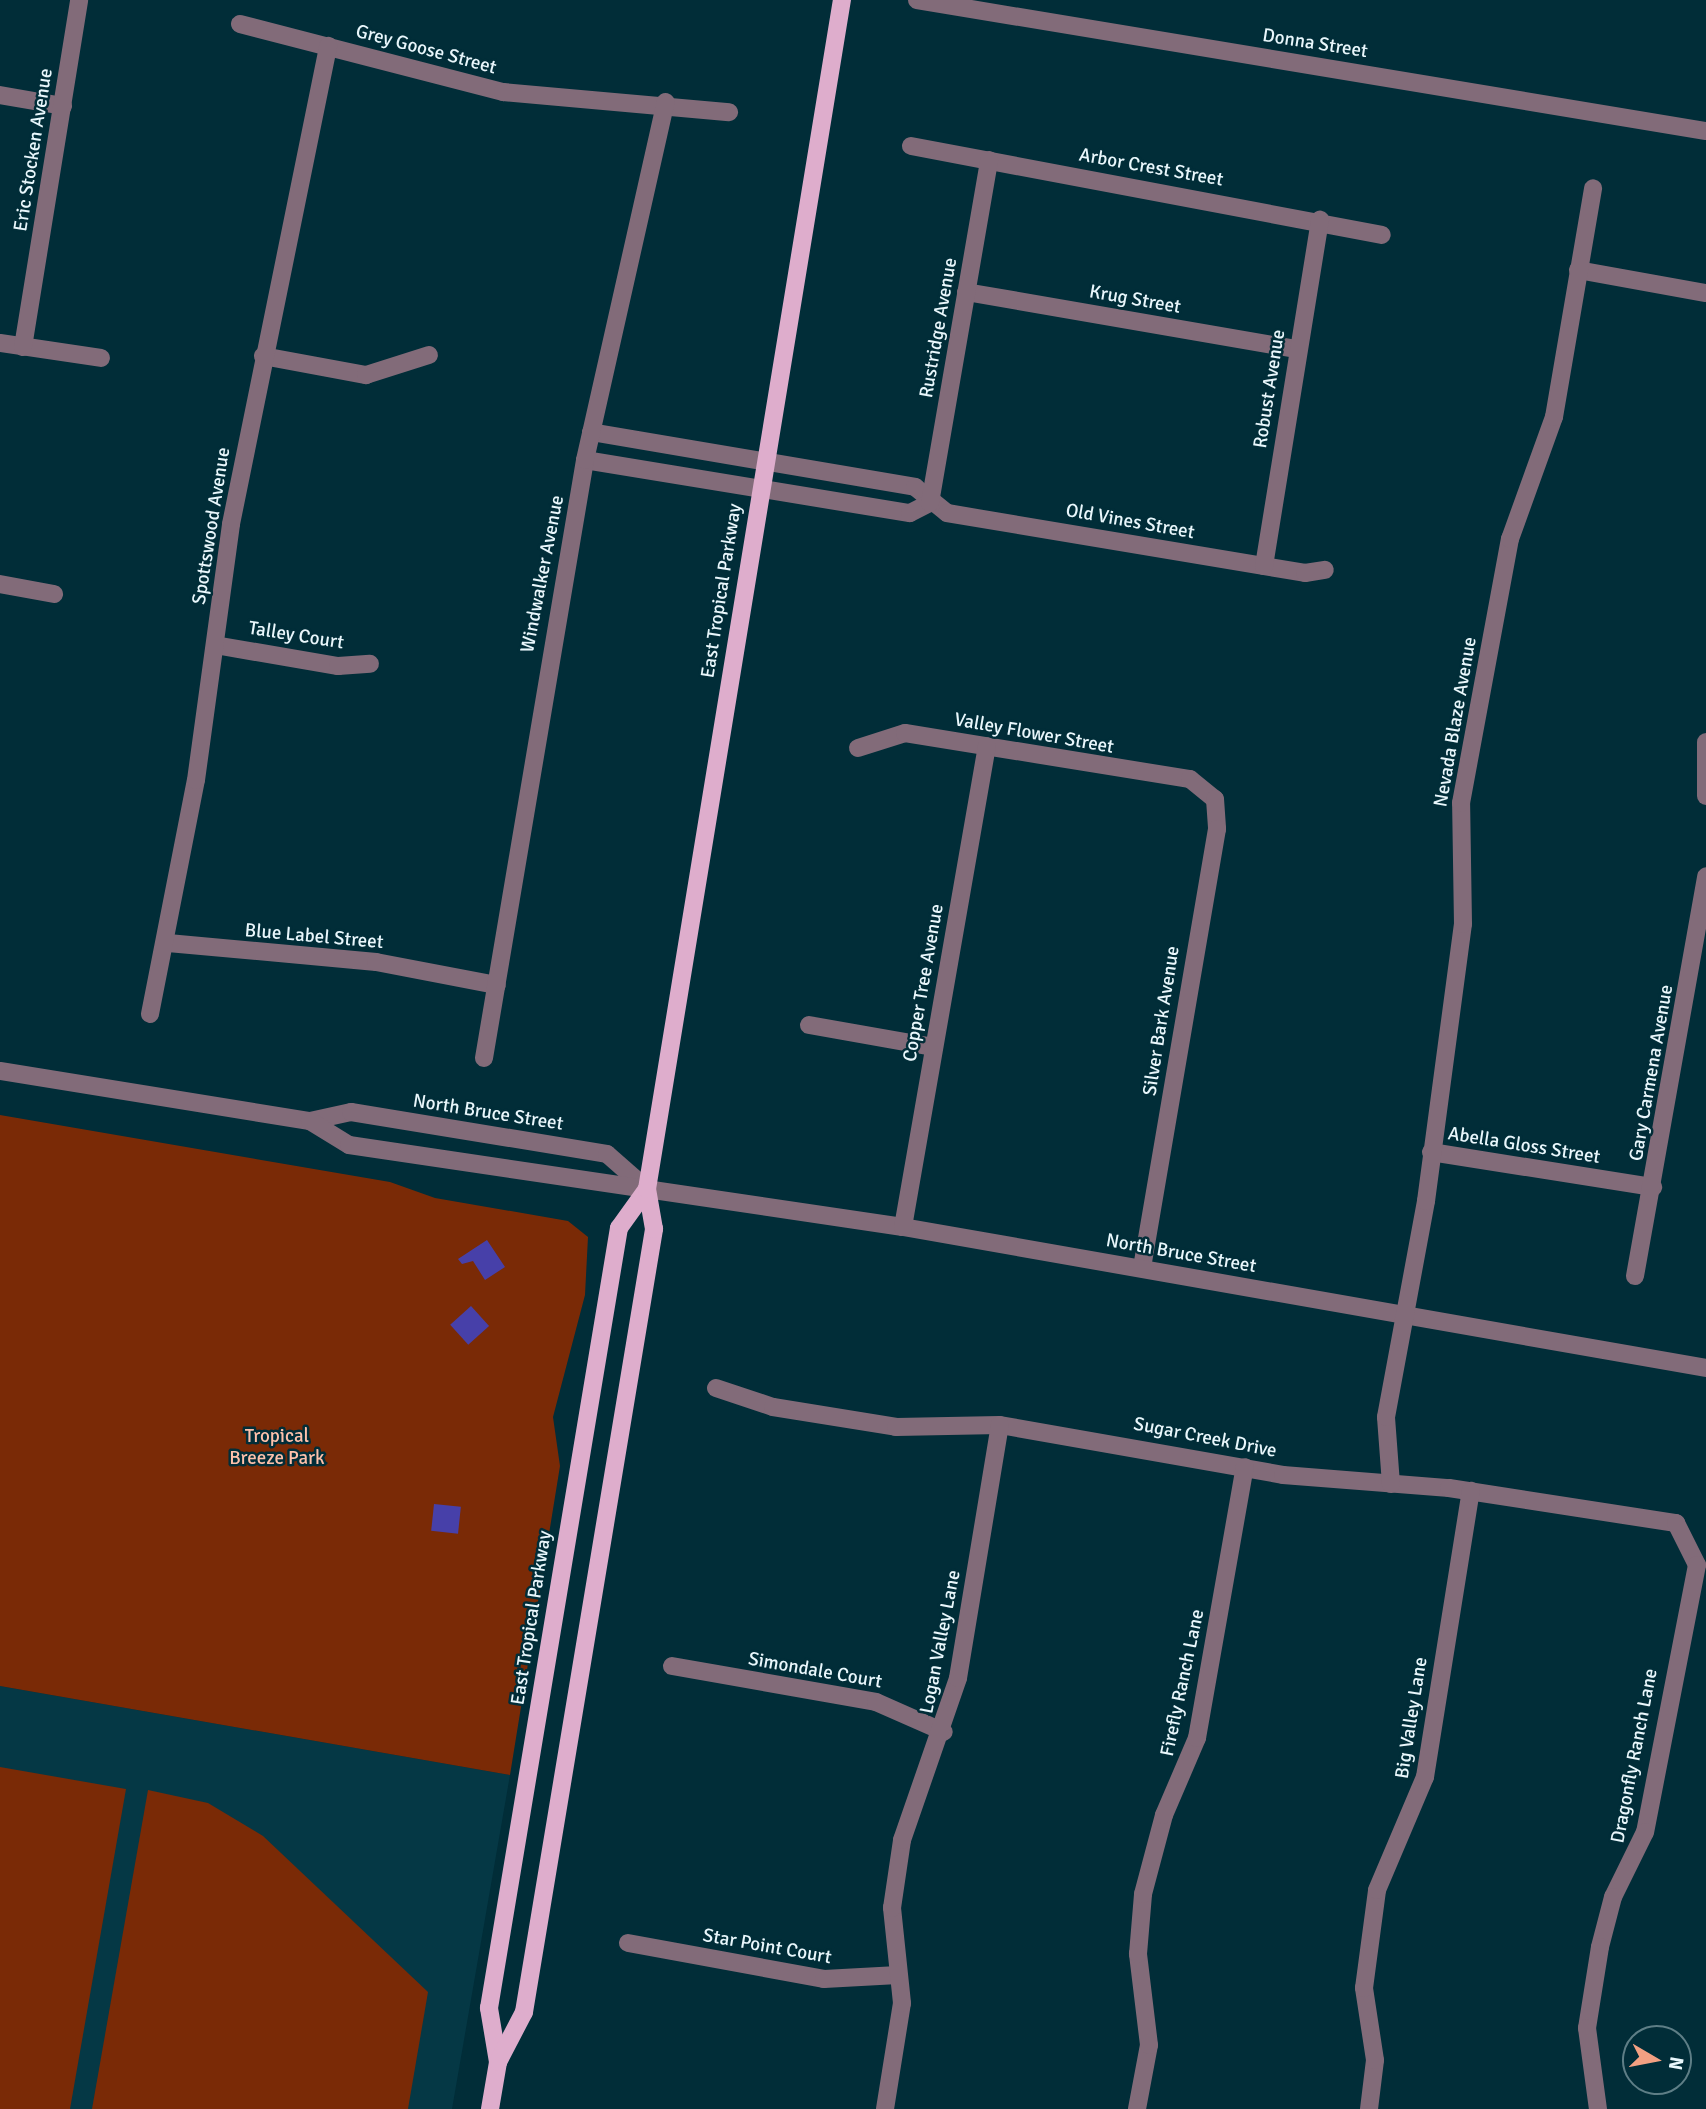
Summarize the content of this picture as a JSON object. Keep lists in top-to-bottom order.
{
  "streets": {
    "main road": ["East Tropical Parkway"],
    "street": [
      "Donna Street",
      "Grey Goose Street",
      "Eric Stocken Avenue",
      "Arbor Crest Street",
      "Krug Street",
      "Rustridge Avenue",
      "Robust Avenue",
      "Old Vines Street",
      "Spottswood Avenue",
      "Windwalker Avenue",
      "Talley Court",
      "Nevada Blaze Avenue",
      "Valley Flower Street",
      "Blue Label Street",
      "Copper Tree Avenue",
      "Silver Bark Avenue",
      "Gary Carmena Avenue",
      "North Bruce Street",
      "Abella Gloss Street",
      "Sugar Creek Drive",
      "Logan Valley Lane",
      "Simondale Court",
      "Firefly Ranch Lane",
      "Big Valley Lane",
      "Dragonfly Ranch Lane",
      "Star Point Court"
    ]
  },
  "crossings": [
    ["Grey Goose Street", "Spottswood Avenue"],
    ["Grey Goose Street", "Windwalker Avenue"],
    ["Arbor Crest Street", "Rustridge Avenue"],
    ["Arbor Crest Street", "Robust Avenue"],
    ["Krug Street", "Rustridge Avenue"],
    ["Krug Street", "Robust Avenue"],
    ["Rustridge Avenue", "Old Vines Street"],
    ["Robust Avenue", "Old Vines Street"],
    ["Old Vines Street", "Windwalker Avenue"],
    ["Old Vines Street", "East Tropical Parkway"],
    ["Spottswood Avenue", "Talley Court"],
    ["Spottswood Avenue", "Blue Label Street"],
    ["Windwalker Avenue", "Blue Label Street"],
    ["East Tropical Parkway", "North Bruce Street"],
    ["Nevada Blaze Avenue", "North Bruce Street"],
    ["Nevada Blaze Avenue", "Abella Gloss Street"],
    ["Nevada Blaze Avenue", "Sugar Creek Drive"],
    ["Valley Flower Street", "Copper Tree Avenue"],
    ["Valley Flower Street", "Silver Bark Avenue"],
    ["Copper Tree Avenue", "North Bruce Street"],
    ["Silver Bark Avenue", "North Bruce Street"],
    ["Gary Carmena Avenue", "Abella Gloss Street"],
    ["Sugar Creek Drive", "Logan Valley Lane"],
    ["Sugar Creek Drive", "Firefly Ranch Lane"],
    ["Sugar Creek Drive", "Big Valley Lane"],
    ["Sugar Creek Drive", "Dragonfly Ranch Lane"],
    ["Logan Valley Lane", "Simondale Court"],
    ["Logan Valley Lane", "Star Point Court"]
  ],
  "parks": ["Tropical Breeze Park"],
  "north": "right"
}
